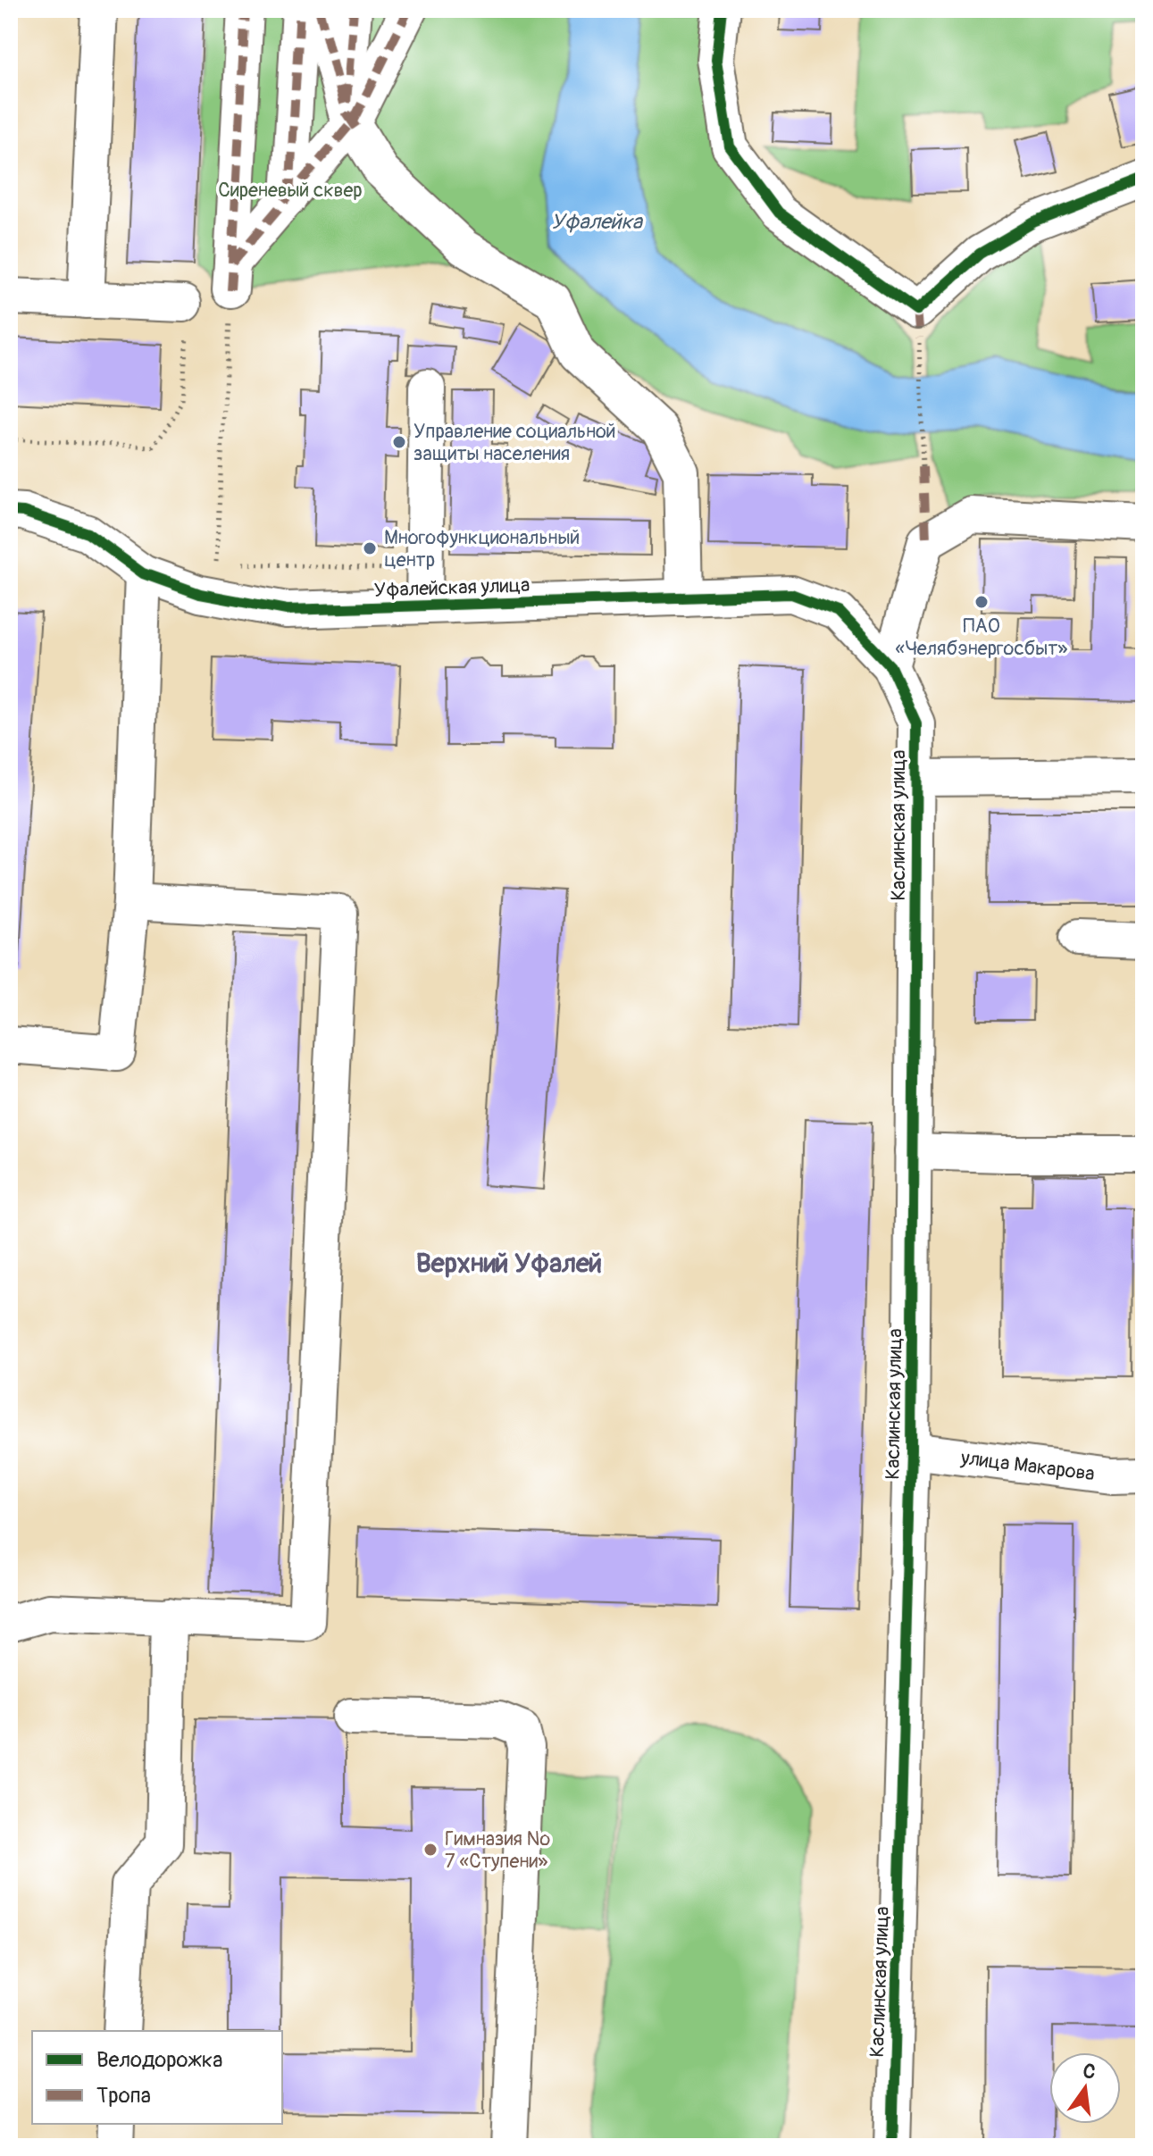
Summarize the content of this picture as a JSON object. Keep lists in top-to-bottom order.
{
  "streets": {
    "street": ["Уфалейская улица", "Каслинская улица", "улица Макарова"]
  },
  "crossings": [
    ["Уфалейская улица", "Каслинская улица"],
    ["Каслинская улица", "улица Макарова"]
  ],
  "districts": ["Верхний Уфалей"],
  "water": ["Уфалейка"],
  "parks": ["Сиреневый сквер"],
  "places": [
    "Управление социальной защиты населения",
    "Многофункциональный центр",
    "ПАО «Челябэнергосбыт»",
    "Гимназия № 7 «Ступени»"
  ],
  "legend": ["Велодорожка", "Тропа"],
  "north": "top"
}
